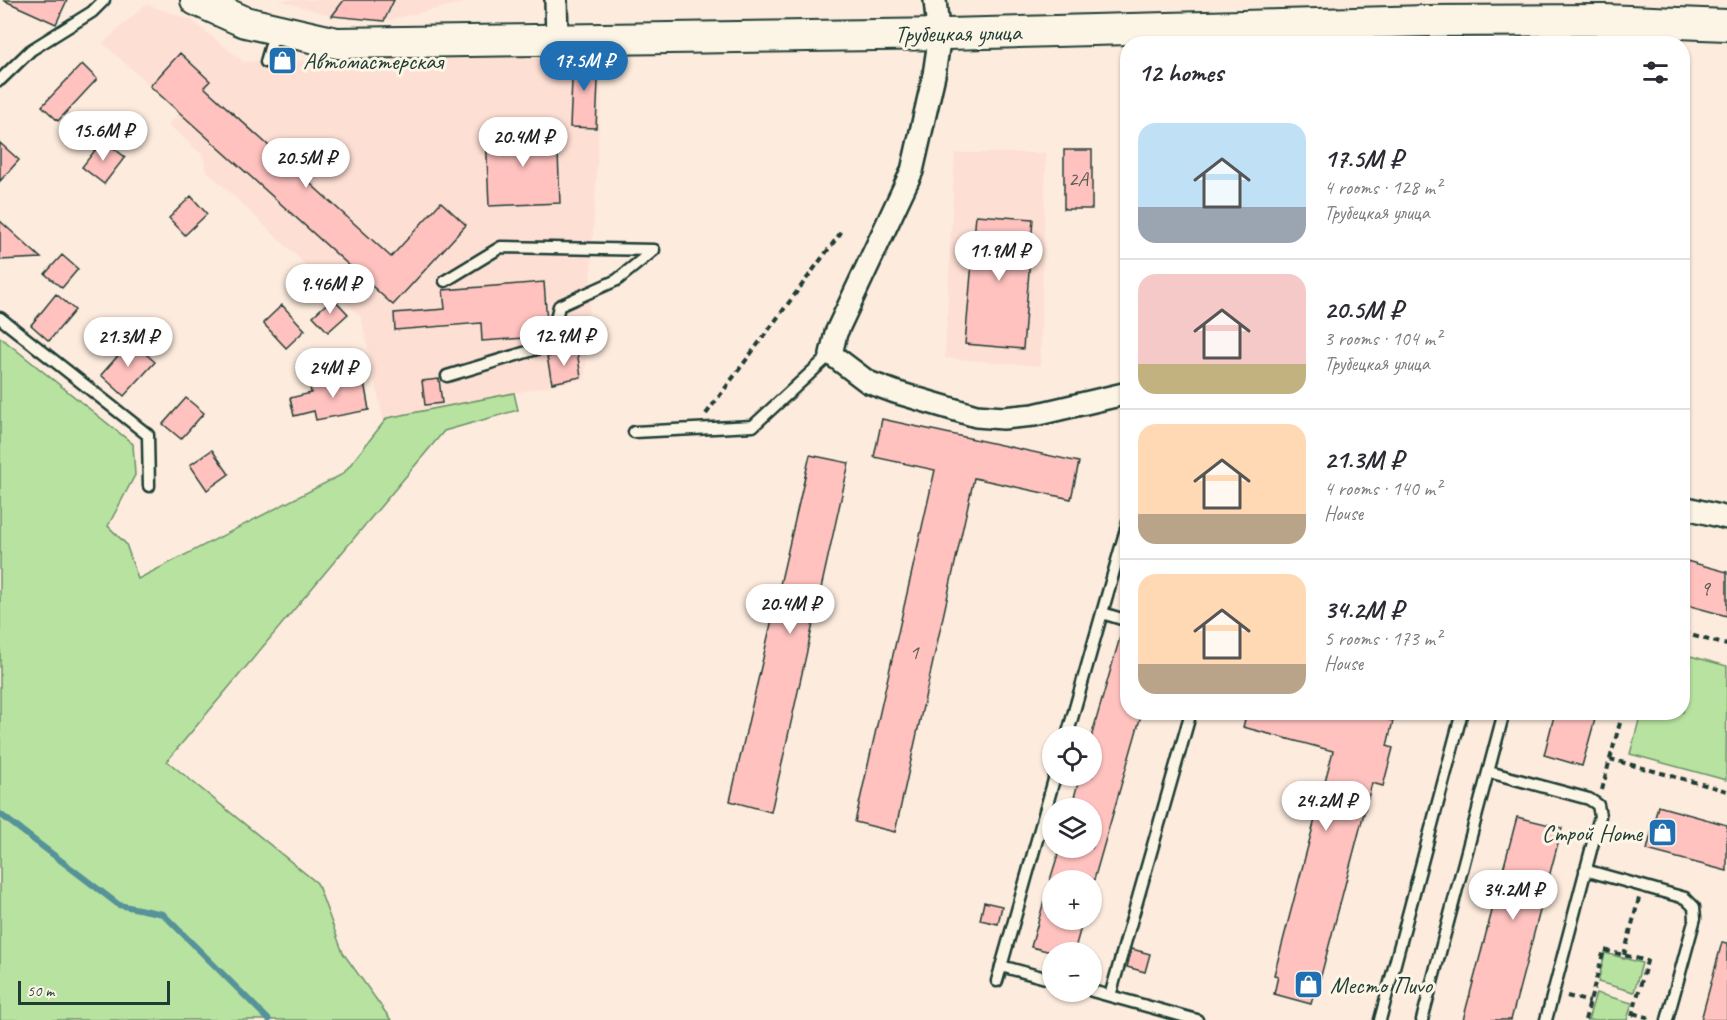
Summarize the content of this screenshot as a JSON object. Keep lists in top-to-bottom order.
{
  "streets": {
    "main road": ["Трубецкая улица"]
  },
  "places": {
    "shop": ["Автомастерская", "Строй Home", "Место Пиvо"]
  },
  "house_numbers": ["2А", "9", "1"],
  "scale_bar": "50 m",
  "page": {
    "heading": "12 homes",
    "price": [
      "17.5M ₽",
      "15.6M ₽",
      "20.4M ₽",
      "20.5M ₽",
      "11.9M ₽",
      "9.46M ₽",
      "12.9M ₽",
      "21.3M ₽",
      "24M ₽",
      "20.4M ₽",
      "24.2M ₽",
      "34.2M ₽"
    ],
    "list": [
      {
        "name": "17.5M ₽",
        "note": "4 rooms · 128 m² · Трубецкая улица"
      },
      {
        "name": "20.5M ₽",
        "note": "3 rooms · 104 m² · Трубецкая улица"
      },
      {
        "name": "21.3M ₽",
        "note": "4 rooms · 140 m² · House"
      },
      {
        "name": "34.2M ₽",
        "note": "5 rooms · 173 m² · House"
      }
    ],
    "map_buttons": ["+", "−"],
    "scale": "50 m"
  }
}
